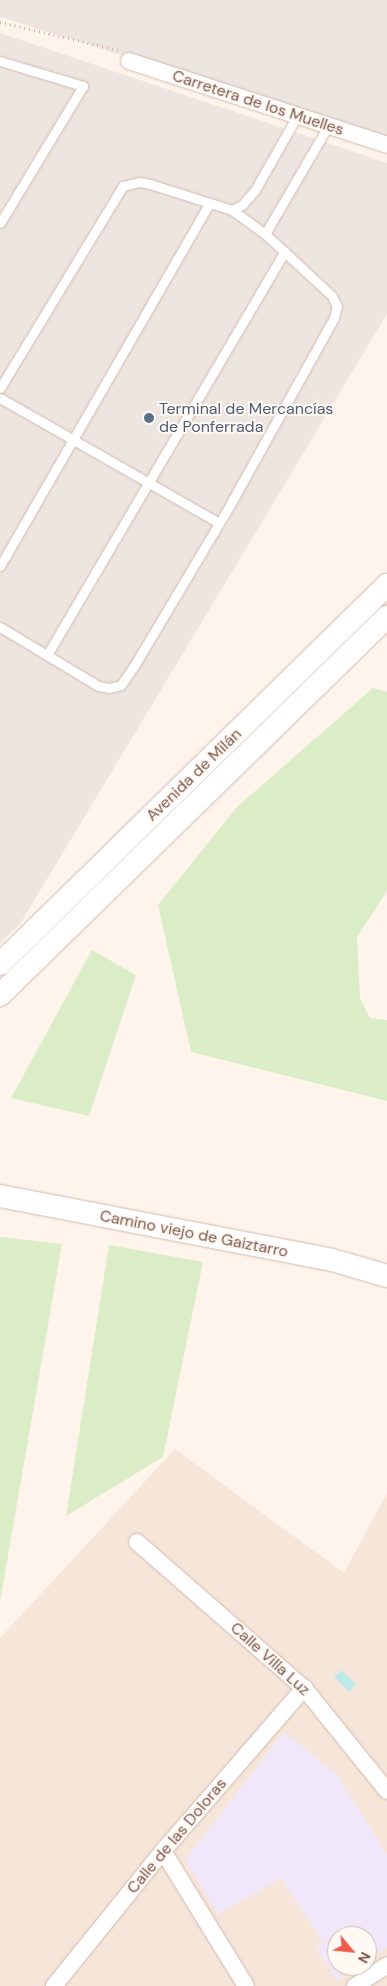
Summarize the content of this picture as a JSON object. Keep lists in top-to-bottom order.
{
  "streets": {
    "street": [
      "Carretera de los Muelles",
      "Avenida de Milán",
      "Camino viejo de Gaiztarro",
      "Calle Villa Luz",
      "Calle de las Doloras"
    ]
  },
  "crossings": [
    ["Calle Villa Luz", "Calle de las Doloras"]
  ],
  "places": ["Terminal de Mercancías de Ponferrada"],
  "north": "bottom right"
}
